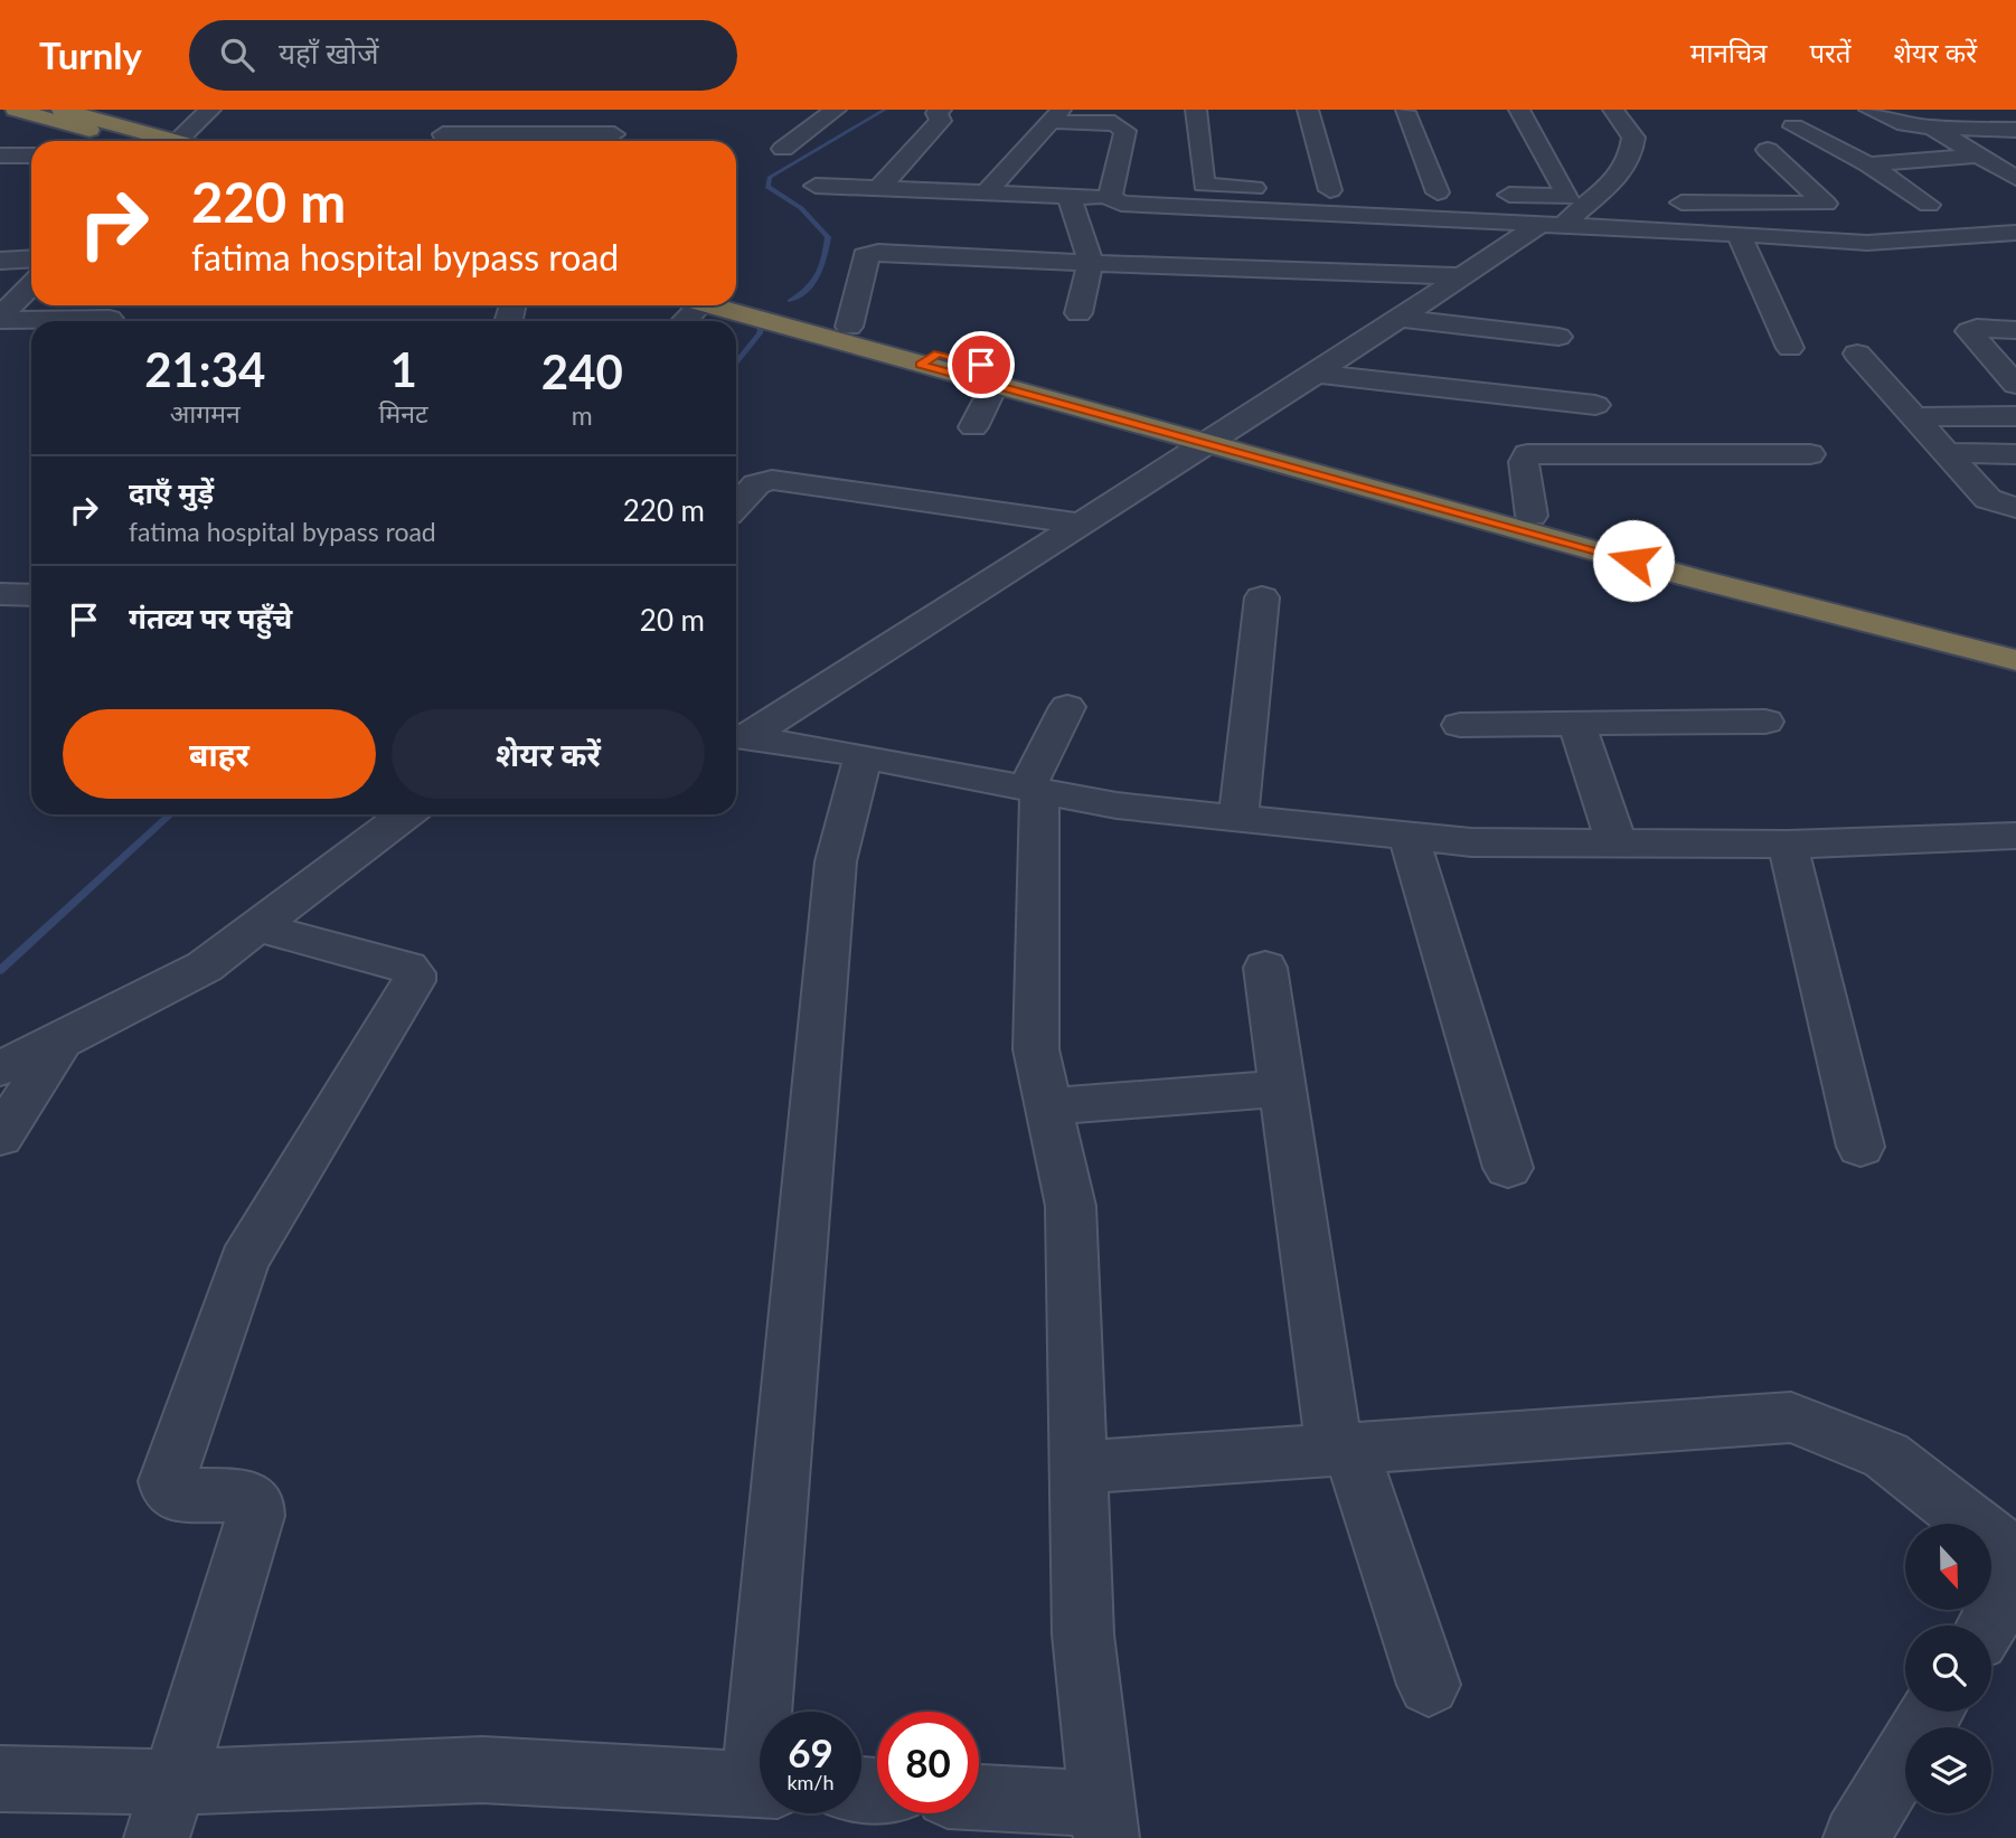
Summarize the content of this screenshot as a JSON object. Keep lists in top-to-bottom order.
{
  "north": "bottom",
  "page": {
    "header": "Turnly",
    "search": "यहाँ खोजें",
    "nav": ["मानचित्र", "परतें", "शेयर करें"],
    "turn": ["220 m", "fatima hospital bypass road"],
    "eta": [
      "21:34",
      "आगमन",
      "1",
      "मिनट",
      "240",
      "m"
    ],
    "list": [
      {
        "name": "दाएँ मुड़ें",
        "note": "fatima hospital bypass road",
        "value": "220 m"
      },
      {
        "name": "गंतव्य पर पहुँचे",
        "value": "20 m"
      }
    ],
    "buttons": ["बाहर", "शेयर करें"],
    "speed": "69 km/h",
    "limit": "80"
  }
}
